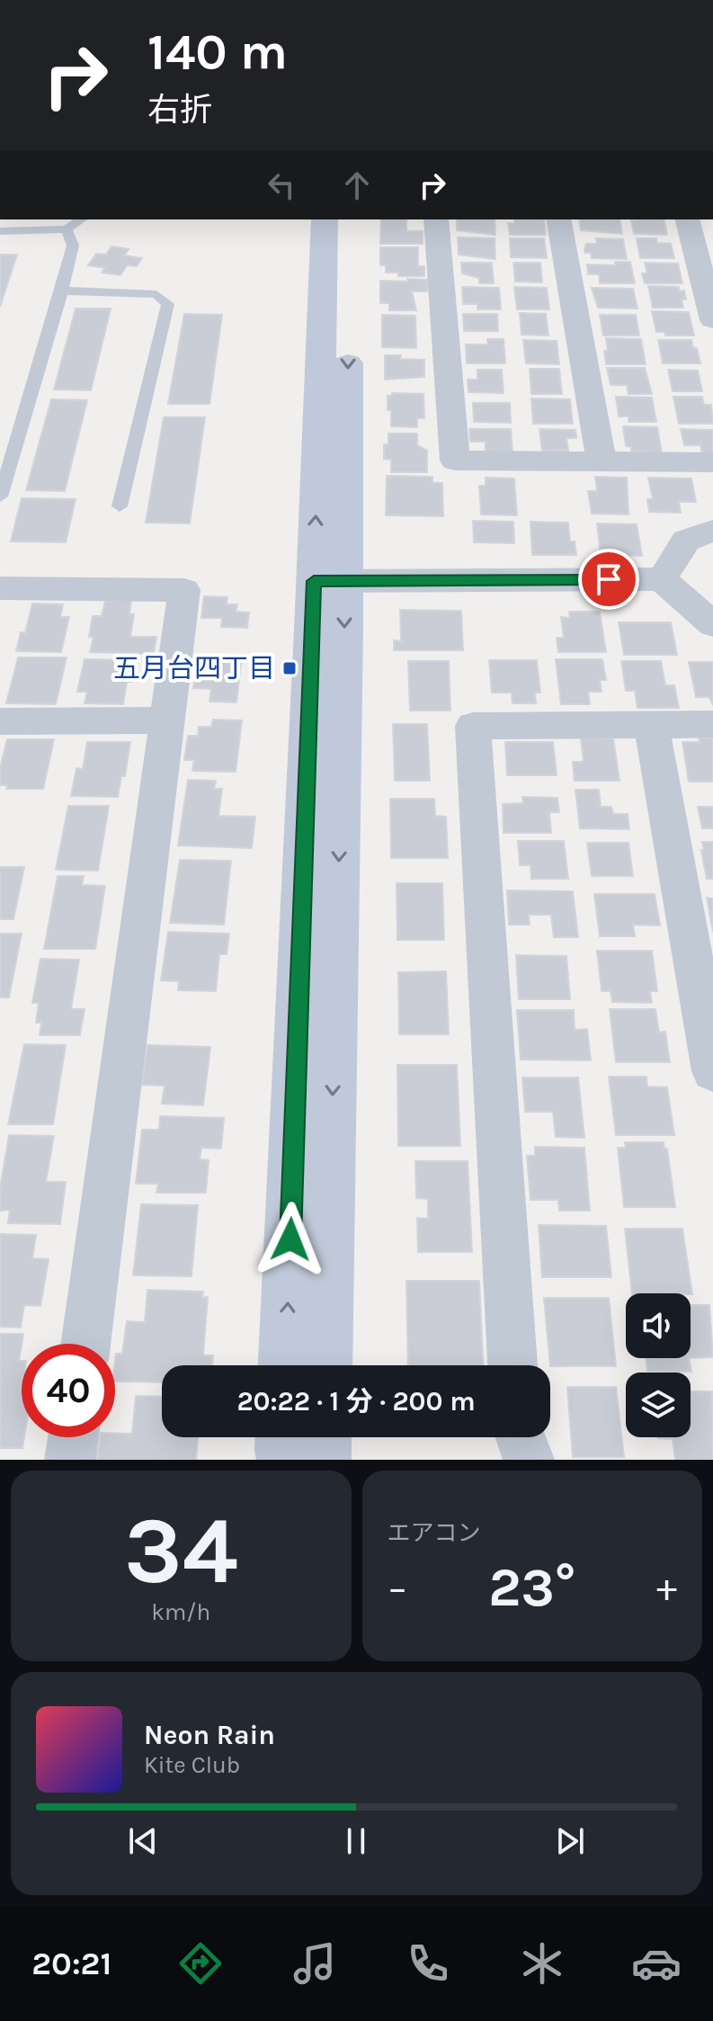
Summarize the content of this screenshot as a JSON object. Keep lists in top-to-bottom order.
{
  "places": {
    "transit": ["五月台四丁目"]
  },
  "page": {
    "turn": ["140 m", "右折"],
    "limit": "40",
    "trip": "20:22 · 1 分 · 200 m",
    "tile": [
      ["34", "km/h"],
      "エアコン"
    ],
    "heat": ["−", "23°", "+"],
    "song": ["Neon Rain", "Kite Club"],
    "tabs": "20:21"
  }
}
